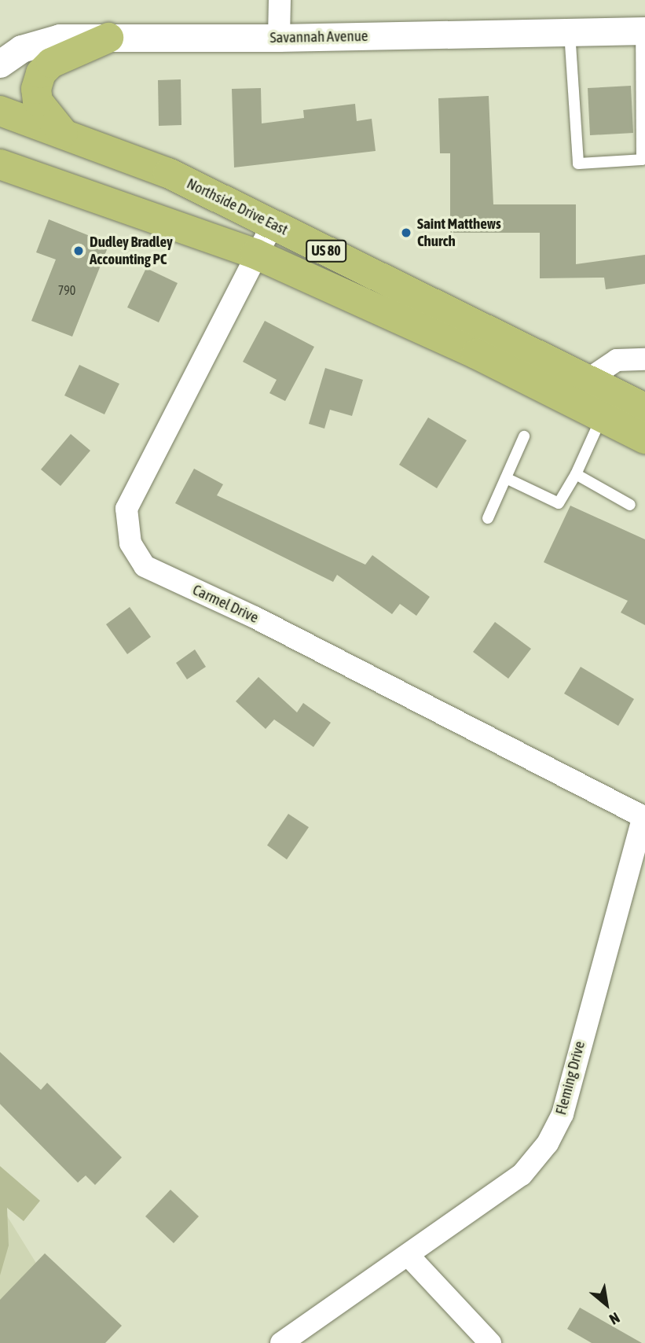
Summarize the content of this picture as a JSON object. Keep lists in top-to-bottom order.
{
  "streets": {
    "main road": ["Northside Drive East", "US 80"],
    "street": ["Savannah Avenue", "Carmel Drive", "Fleming Drive"]
  },
  "crossings": [
    ["Northside Drive East", "Carmel Drive"],
    ["US 80", "Carmel Drive"],
    ["Carmel Drive", "Fleming Drive"]
  ],
  "places": ["Saint Matthews Church", "Dudley Bradley Accounting PC"],
  "house_numbers": ["790"],
  "north": "bottom right"
}
